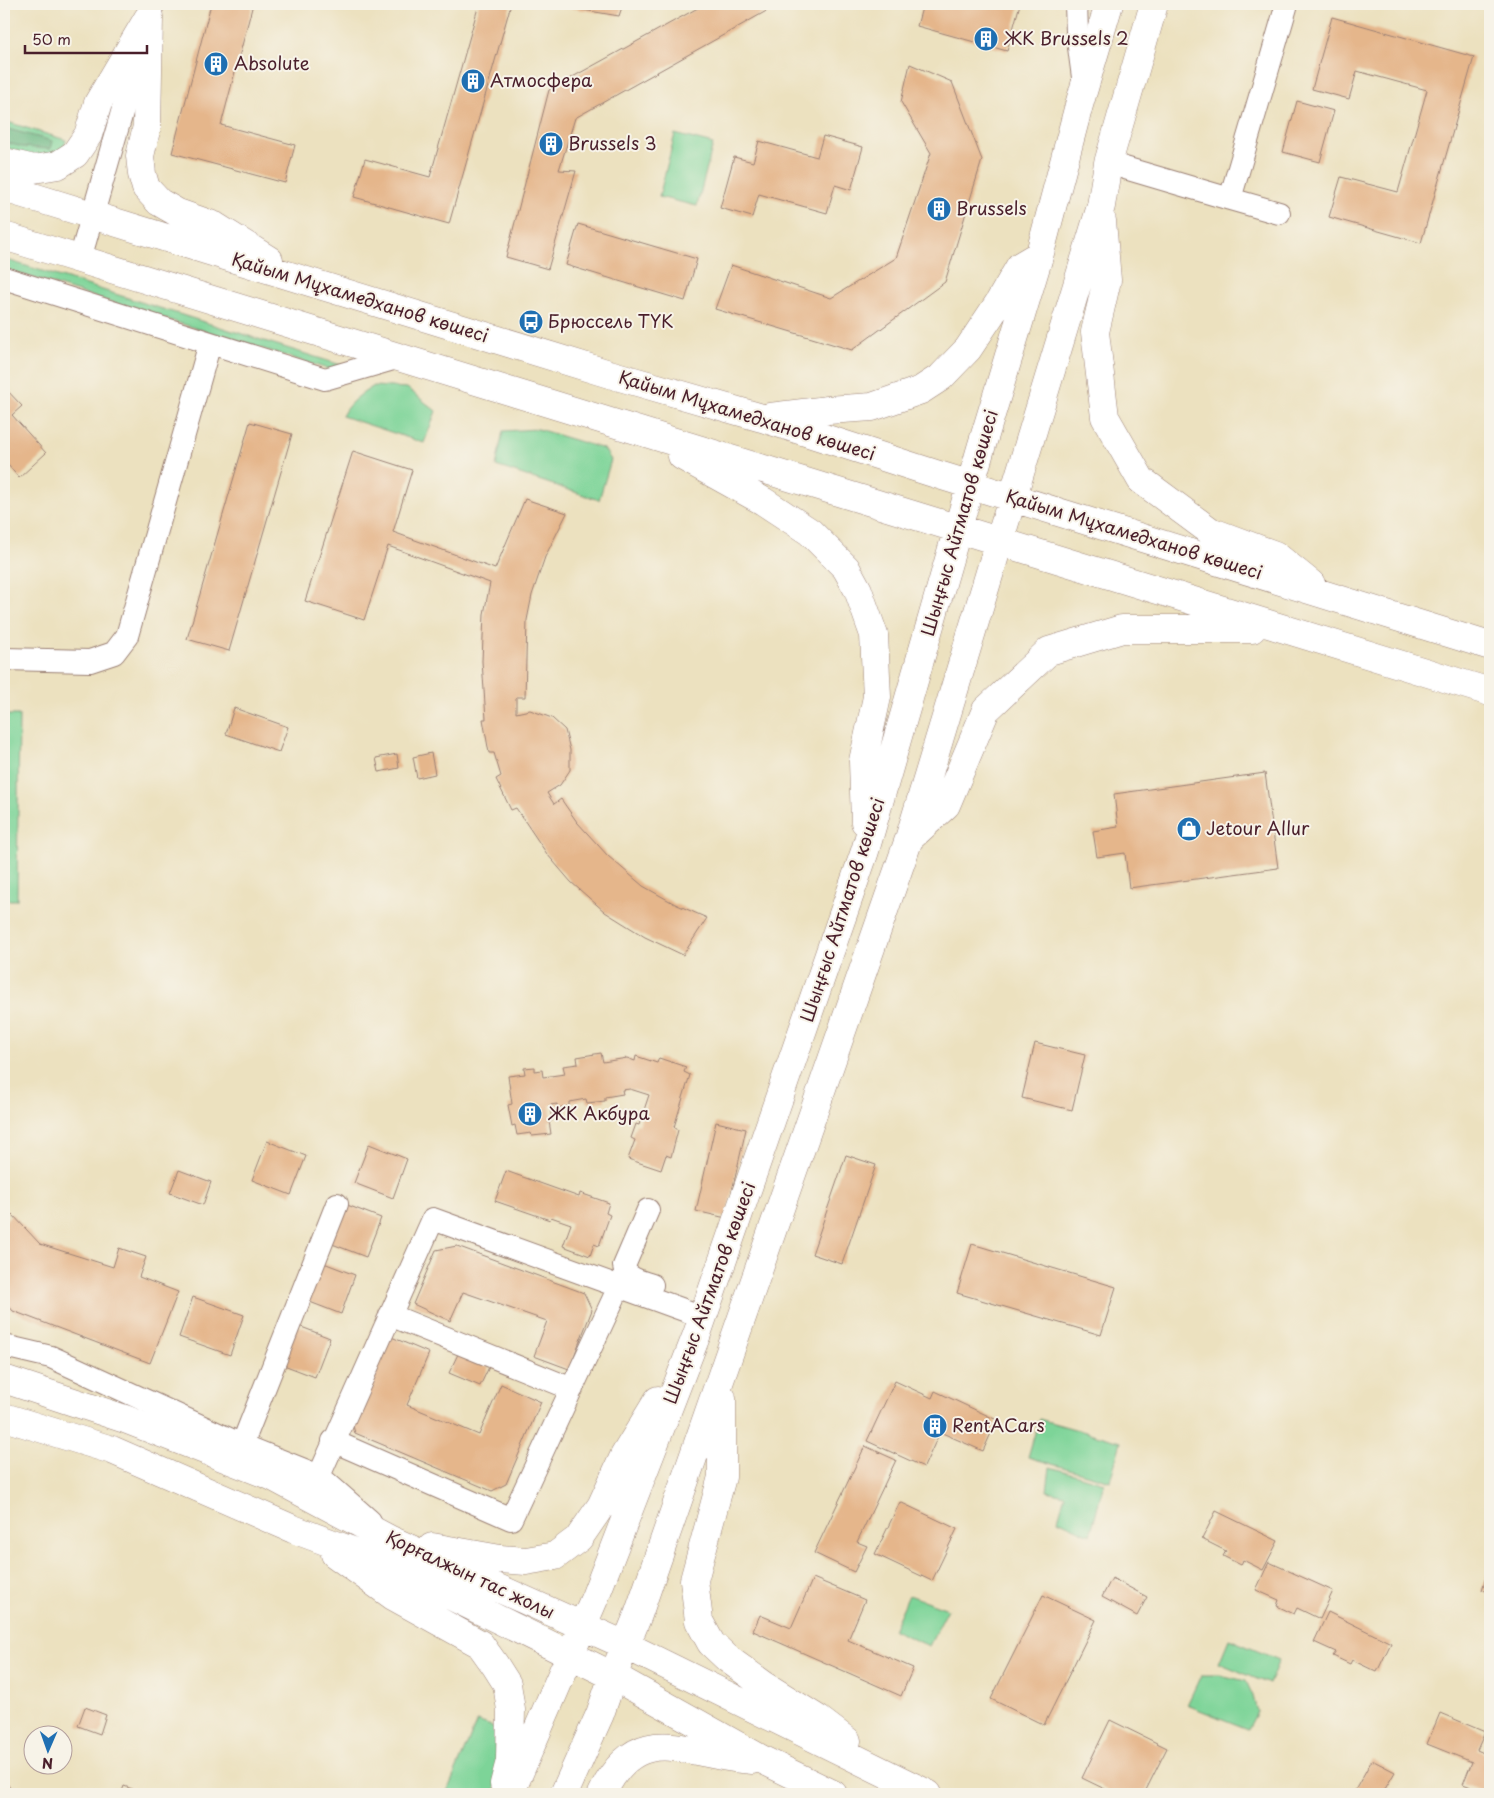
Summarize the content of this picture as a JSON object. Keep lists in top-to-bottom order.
{
  "streets": {
    "main road": ["Қайым Мұхамедханов көшесі", "Шыңғыс Айтматов көшесі", "Қорғалжын тас жолы"]
  },
  "crossings": [
    ["Қайым Мұхамедханов көшесі", "Шыңғыс Айтматов көшесі"],
    ["Шыңғыс Айтматов көшесі", "Қорғалжын тас жолы"]
  ],
  "places": {
    "building": [
      "ЖК Brussels 2",
      "Absolute",
      "Атмосфера",
      "Brussels 3",
      "Brussels",
      "ЖК Акбура",
      "RentACars"
    ],
    "bus stop": ["Брюссель ТҮК"],
    "shop": ["Jetour Allur"]
  },
  "scale_bar": "50 m",
  "north": "bottom"
}
